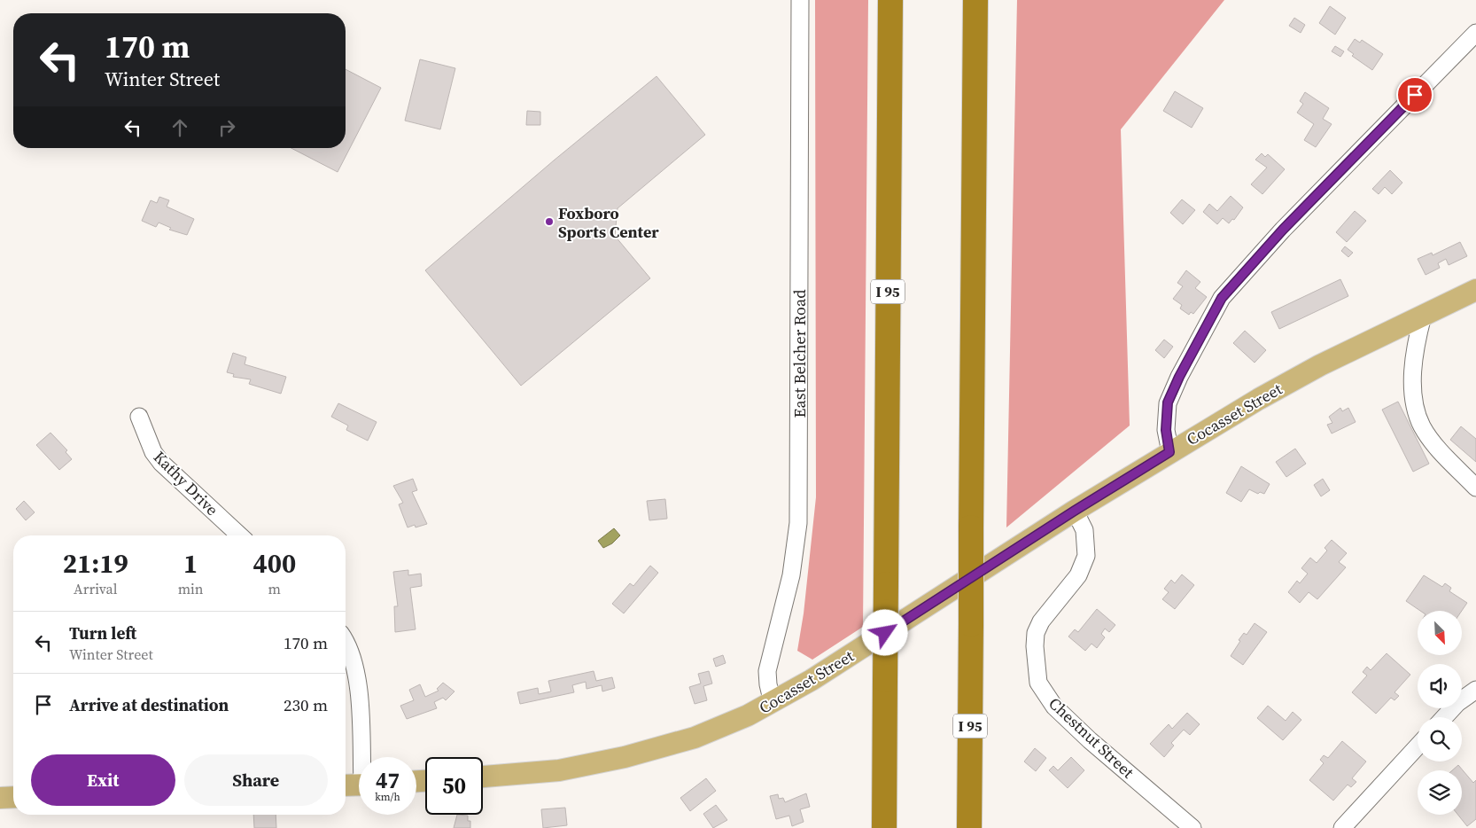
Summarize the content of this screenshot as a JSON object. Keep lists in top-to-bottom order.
{
  "streets": {
    "highway": ["I 95"],
    "main road": ["Cocasset Street"],
    "street": ["East Belcher Road", "Kathy Drive", "Chestnut Street"]
  },
  "crossings": [
    ["East Belcher Road", "Cocasset Street"],
    ["Cocasset Street", "Chestnut Street"]
  ],
  "places": ["Foxboro Sports Center"],
  "north": "bottom right",
  "page": {
    "turn": ["170 m", "Winter Street"],
    "eta": [
      "21:19",
      "Arrival",
      "1",
      "min",
      "400",
      "m"
    ],
    "list": [
      {
        "name": "Turn left",
        "note": "Winter Street",
        "value": "170 m"
      },
      {
        "name": "Arrive at destination",
        "value": "230 m"
      }
    ],
    "buttons": ["Exit", "Share"],
    "speed": "47 km/h",
    "limit": "50"
  }
}
